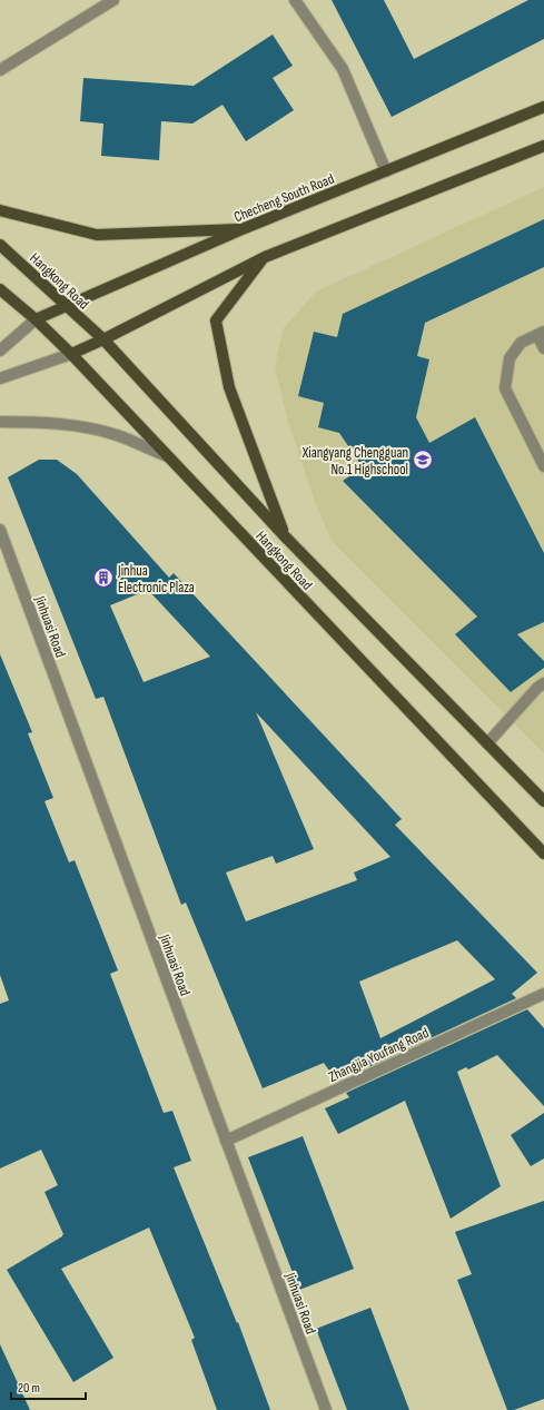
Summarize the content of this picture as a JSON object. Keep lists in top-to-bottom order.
{
  "streets": {
    "main road": ["Checheng South Road", "Hangkong Road"],
    "street": ["Jinhuasi Road", "Zhangjia Youfang Road"]
  },
  "crossings": [
    ["Checheng South Road", "Hangkong Road"],
    ["Jinhuasi Road", "Zhangjia Youfang Road"]
  ],
  "places": {
    "school or university": ["Xiangyang Chengguan No.1 Highschool"],
    "building": ["Jinhua Electronic Plaza"]
  },
  "scale_bar": "20 m"
}
